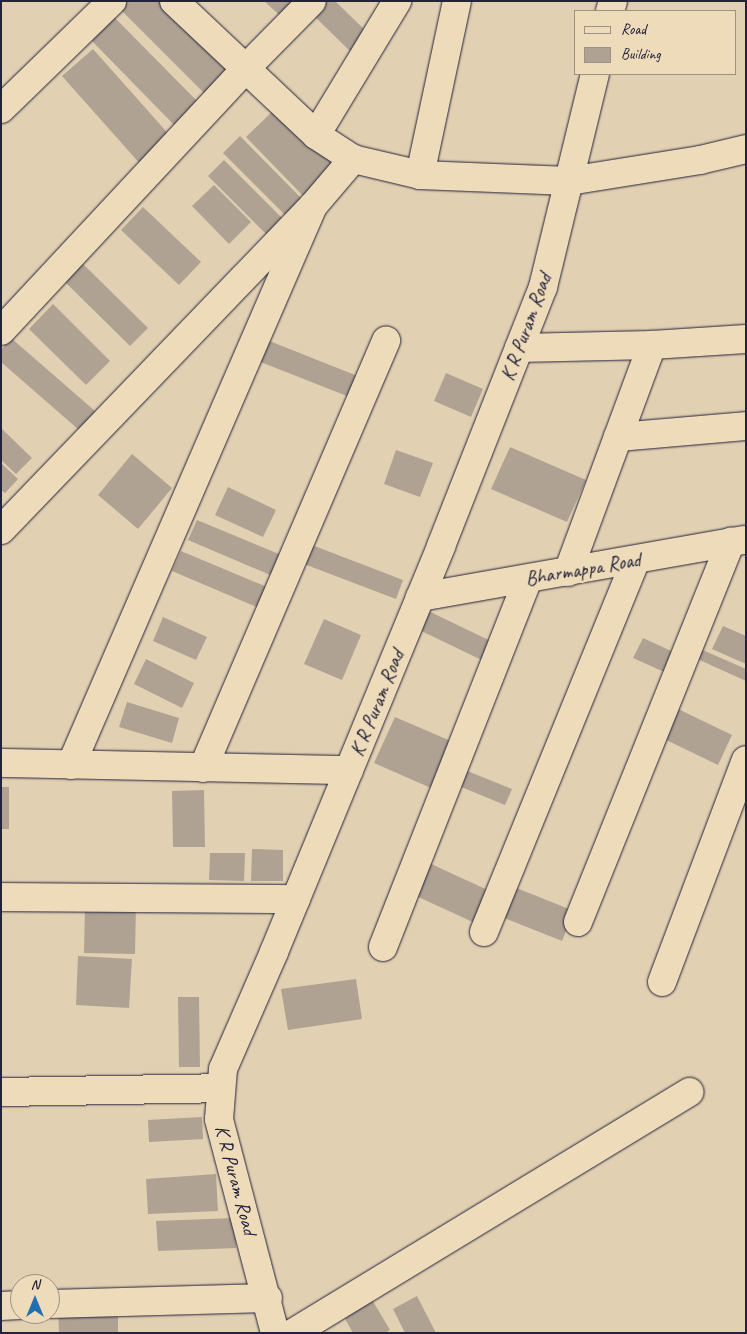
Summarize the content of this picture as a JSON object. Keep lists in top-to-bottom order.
{
  "streets": {
    "street": ["K R Puram Road", "Bharmappa Road"]
  },
  "crossings": [
    ["K R Puram Road", "Bharmappa Road"]
  ],
  "legend": ["Road", "Building"],
  "north": "top"
}
